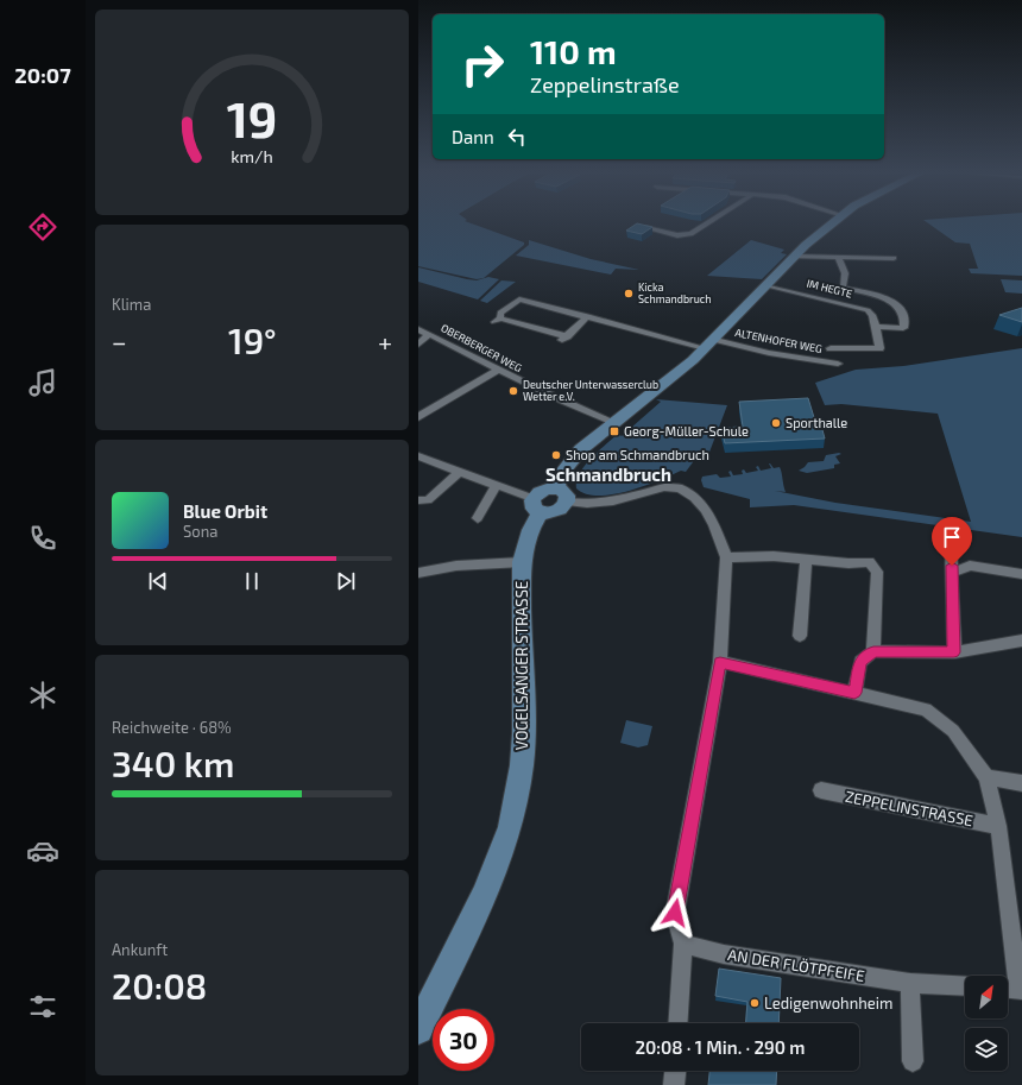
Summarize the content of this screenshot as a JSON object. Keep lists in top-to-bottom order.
{
  "streets": {
    "street": [
      "IM HEGTE",
      "ALTENHOFER WEG",
      "OBERBERGER WEG",
      "VOGELSANGER STRASSE",
      "ZEPPELINSTRASSE",
      "AN DER FLÖTPFEIFE"
    ]
  },
  "districts": ["Schmandbruch"],
  "places": {
    "other": [
      "Kicka Schmandbruch",
      "Deutscher Unterwasserclub Wetter e.V.",
      "Sporthalle",
      "Shop am Schmandbruch",
      "Ledigenwohnheim"
    ],
    "transit": ["Georg-Müller-Schule"]
  },
  "north": "top right",
  "page": {
    "tabs": "20:07",
    "turn": ["110 m", "Zeppelinstraße"],
    "then": "Dann",
    "tile": [
      "Klima",
      ["Reichweite · 68%", "340 km"],
      ["Ankunft", "20:08"]
    ],
    "heat": ["−", "19°", "+"],
    "song": ["Blue Orbit", "Sona"],
    "limit": "30",
    "trip": "20:08 · 1 Min. · 290 m",
    "gauge": ["19", "km/h"]
  }
}
